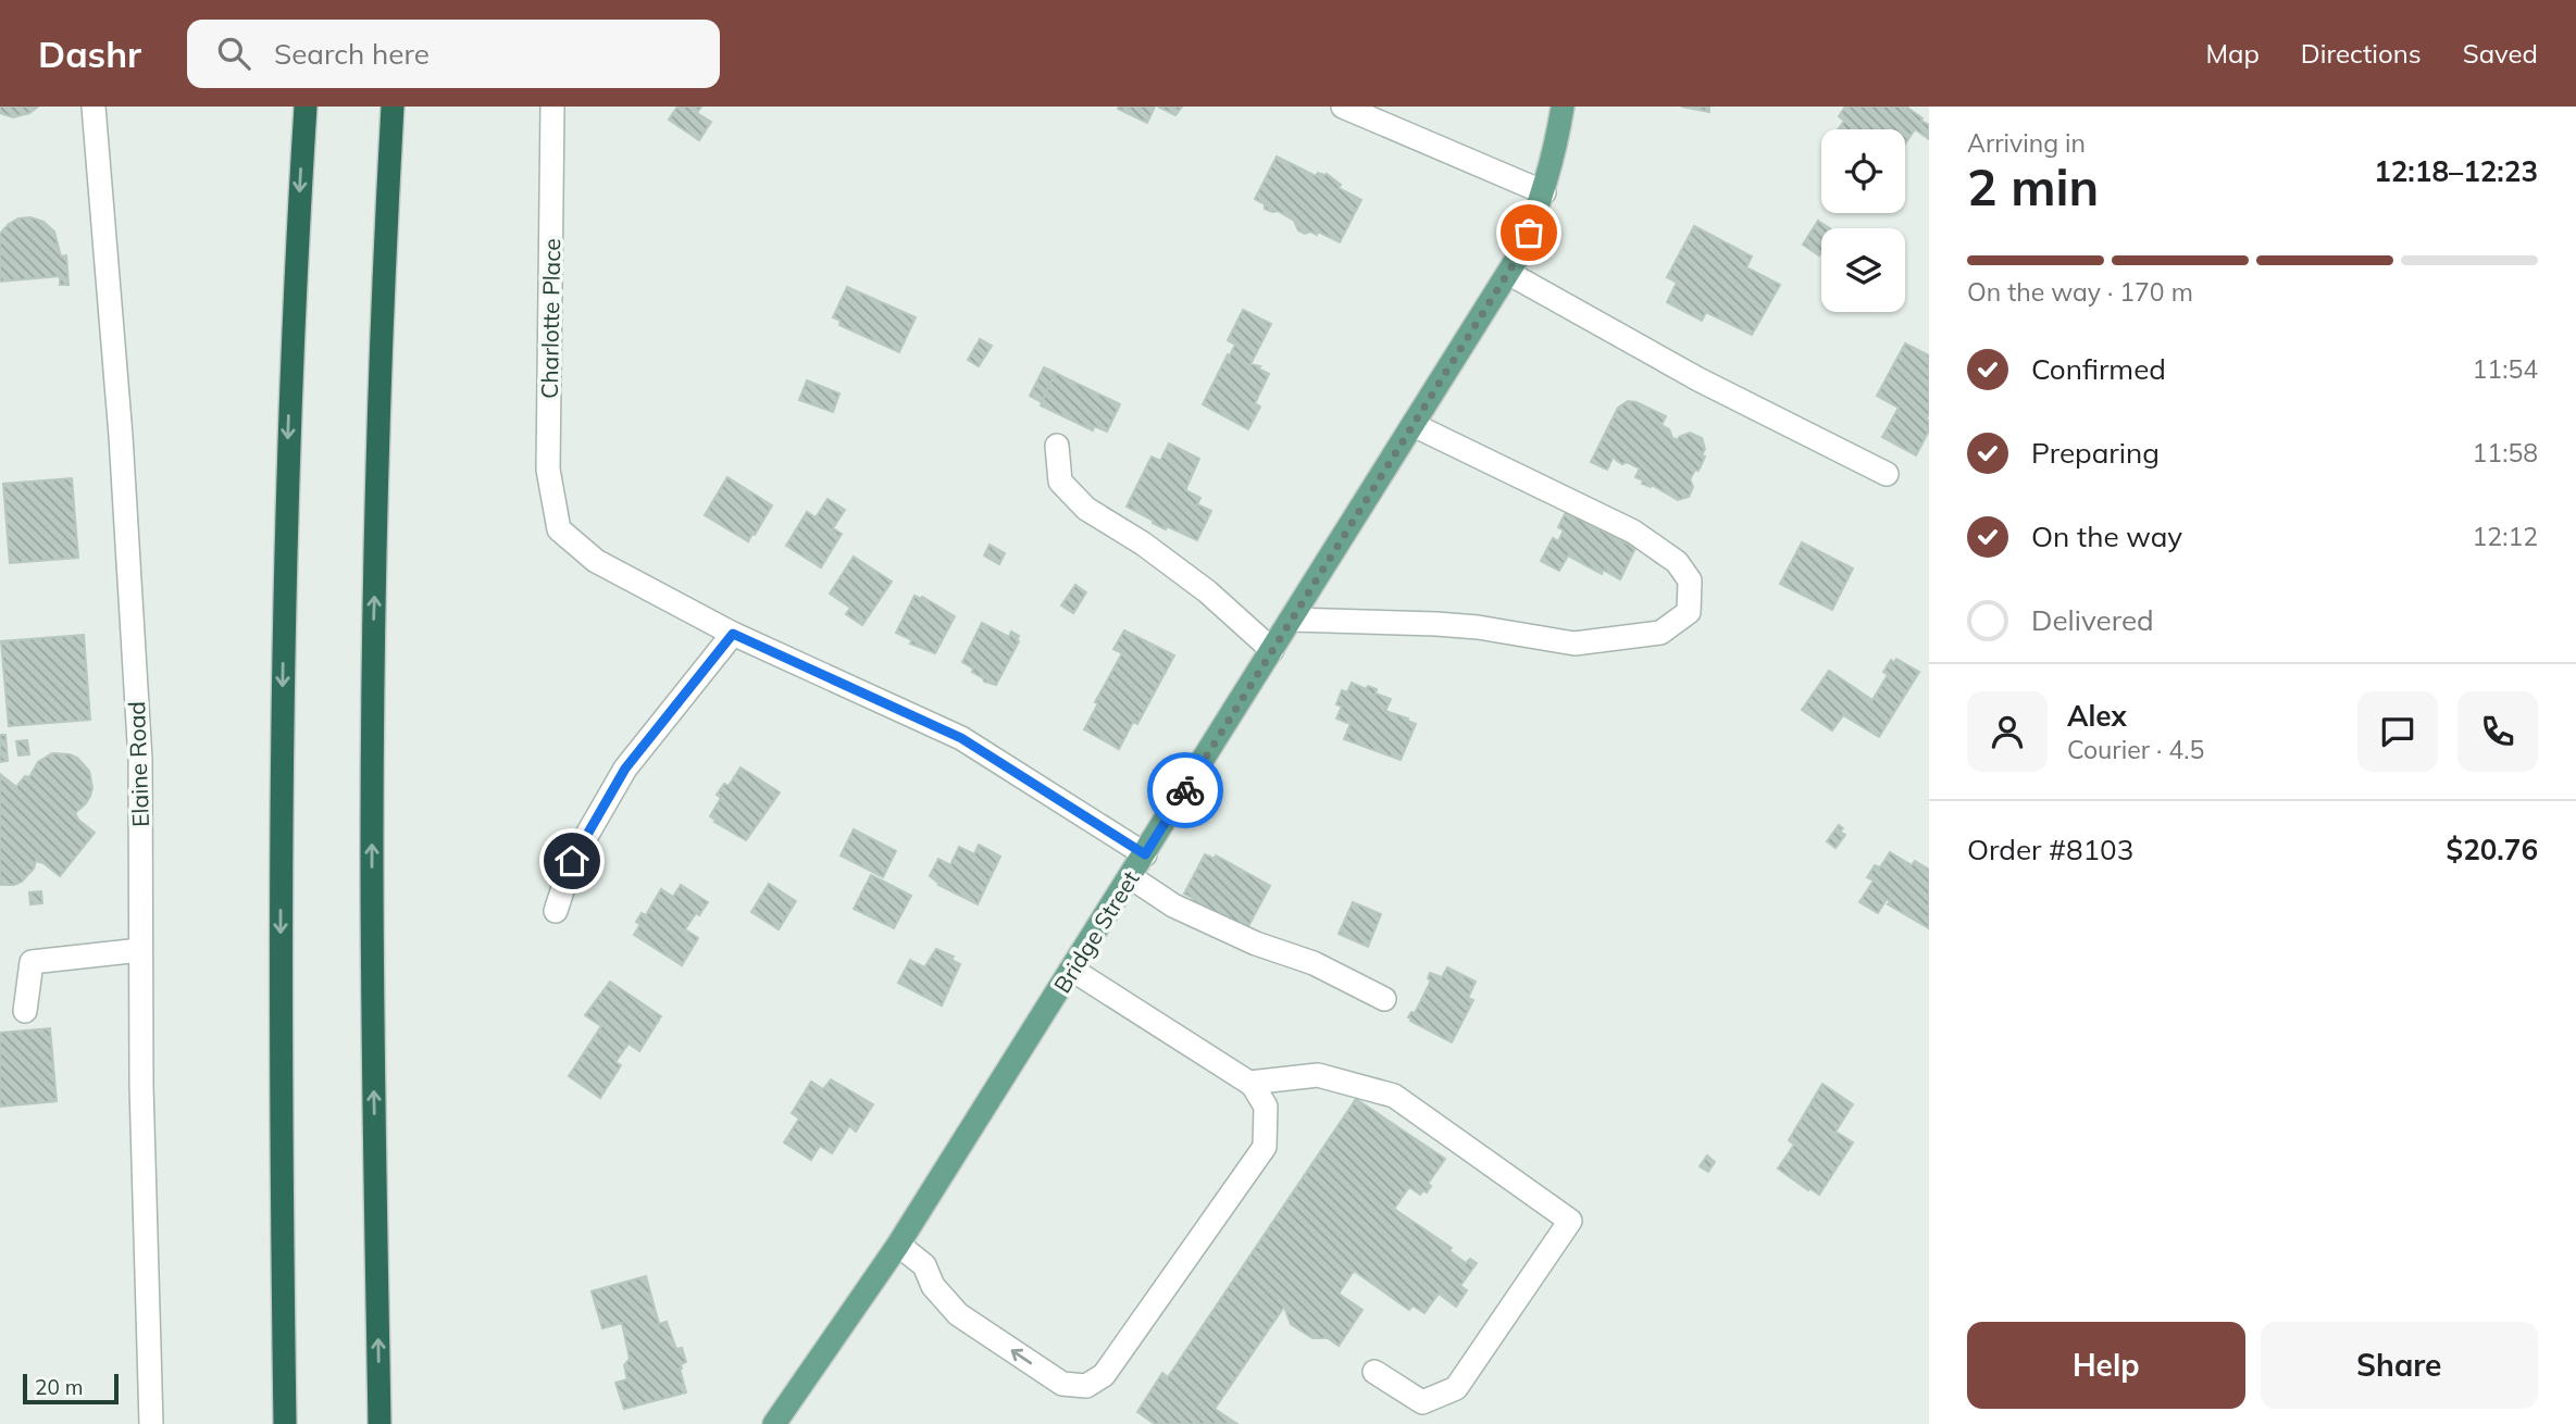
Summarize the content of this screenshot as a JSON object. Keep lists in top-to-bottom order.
{
  "streets": {
    "main road": ["Bridge Street"],
    "street": ["Charlotte Place", "Elaine Road"]
  },
  "scale_bar": "20 m",
  "page": {
    "header": "Dashr",
    "search": "Search here",
    "nav": ["Map", "Directions", "Saved"],
    "heading": ["2 min", "Arriving in", "12:18–12:23"],
    "panel": [
      "Alex",
      "Courier · 4.5",
      "Order #8103",
      "$20.76"
    ],
    "bar": "On the way · 170 m",
    "list": [
      ["Confirmed", "11:54"],
      ["Preparing", "11:58"],
      ["On the way", "12:12"],
      "Delivered"
    ],
    "buttons": ["Help", "Share"],
    "scale": "20 m"
  }
}
